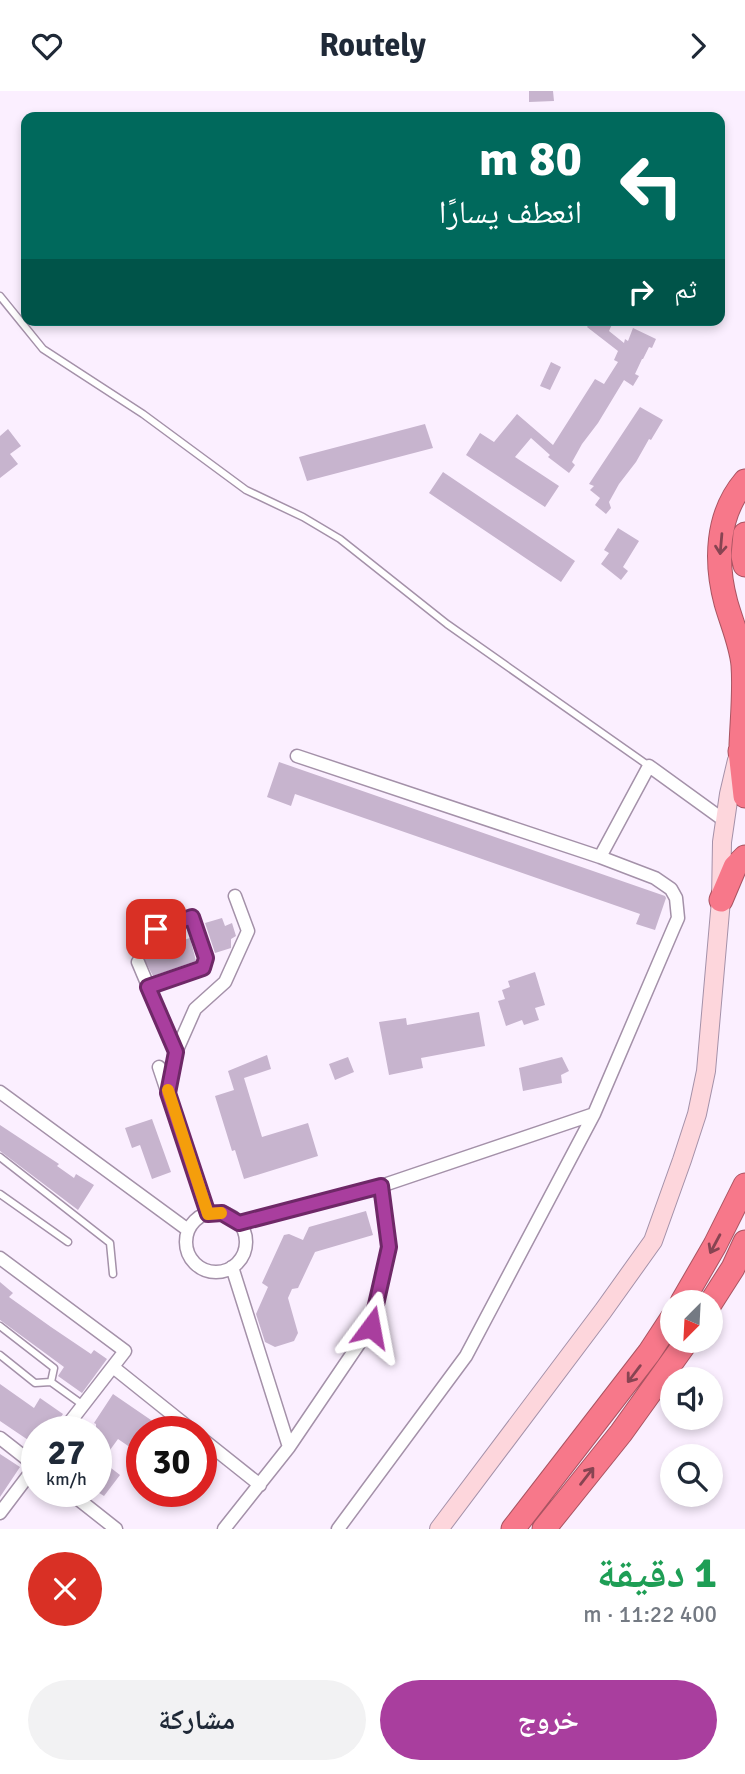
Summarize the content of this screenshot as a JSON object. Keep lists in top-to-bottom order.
{
  "north": "bottom left",
  "page": {
    "header": "Routely",
    "turn": ["80 m", "انعطف يسارًا"],
    "then": "ثم",
    "speed": "27 km/h",
    "limit": "30",
    "heading": ["1 دقيقة", "400 m · 11:22"],
    "buttons": ["خروج", "مشاركة"]
  }
}
